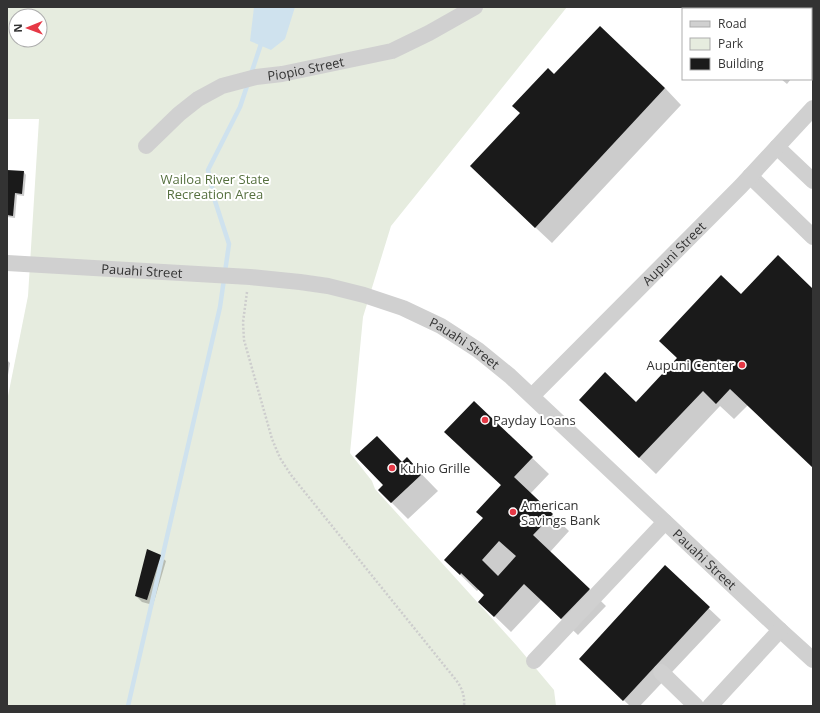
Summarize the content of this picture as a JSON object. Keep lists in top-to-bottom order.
{
  "streets": {
    "street": ["Piopio Street", "Aupuni Street", "Pauahi Street"]
  },
  "crossings": [
    ["Aupuni Street", "Pauahi Street"]
  ],
  "parks": ["Wailoa River State Recreation Area"],
  "places": [
    "Aupuni Center",
    "Payday Loans",
    "Kuhio Grille",
    "American Savings Bank"
  ],
  "legend": ["Road", "Park", "Building"],
  "north": "left"
}
